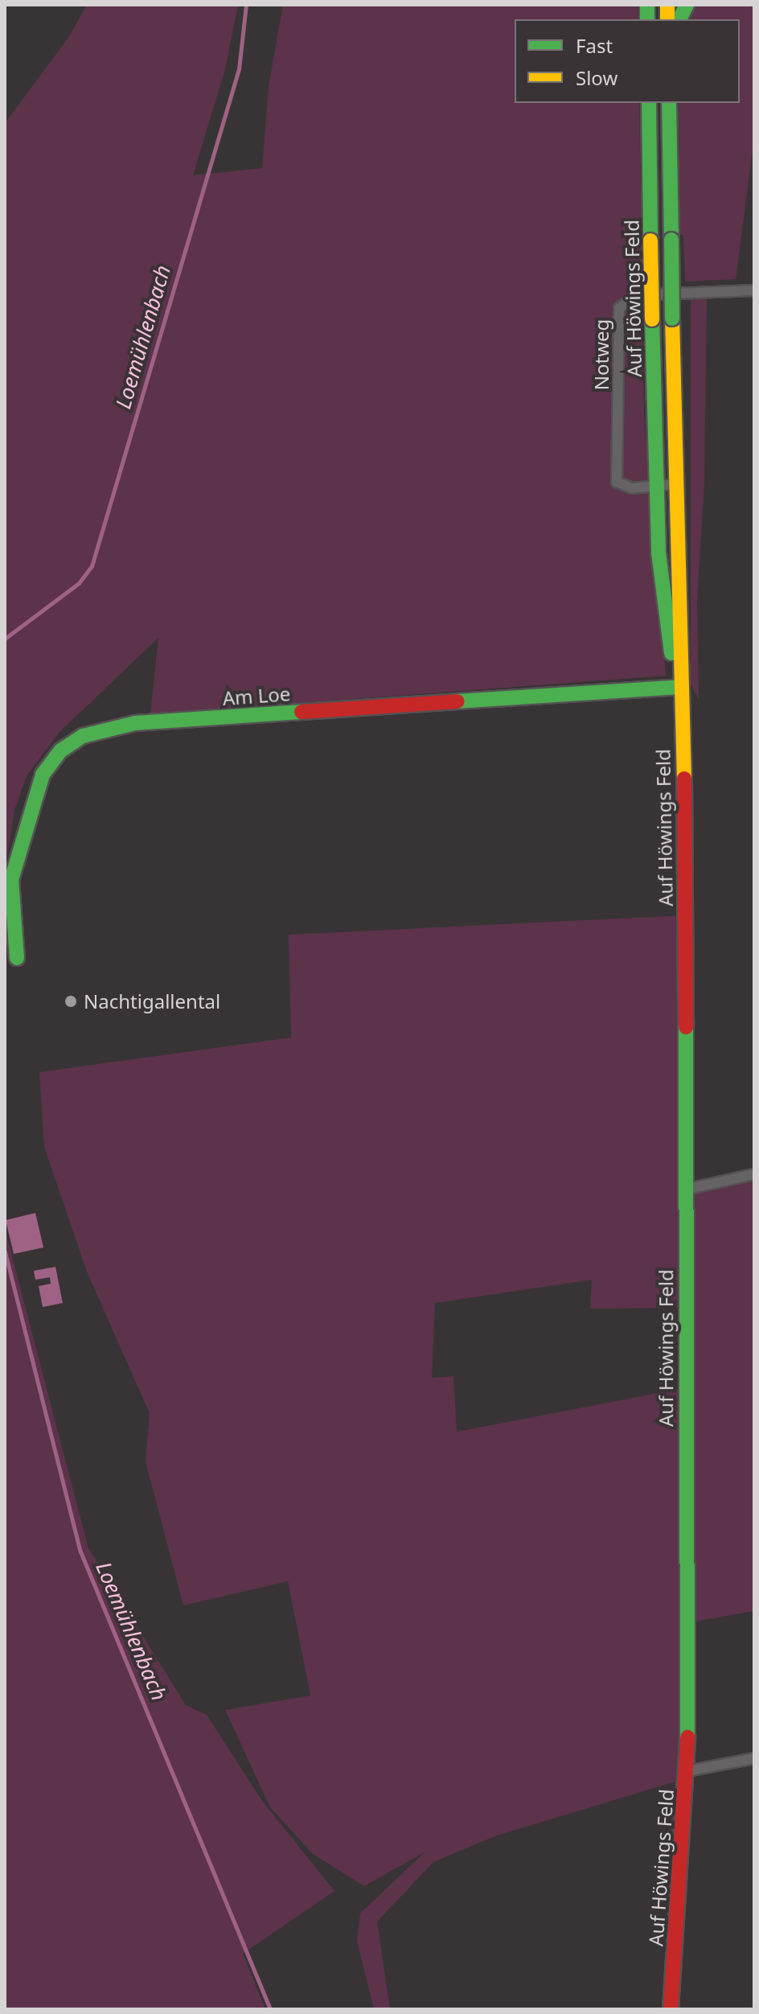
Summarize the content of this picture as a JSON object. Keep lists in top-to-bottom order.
{
  "streets": {
    "street": ["Auf Höwings Feld", "Notweg", "Am Loe"]
  },
  "crossings": [
    ["Auf Höwings Feld", "Notweg"],
    ["Auf Höwings Feld", "Am Loe"]
  ],
  "water": ["Loemühlenbach"],
  "places": ["Nachtigallental"],
  "legend": ["Fast", "Slow"]
}
